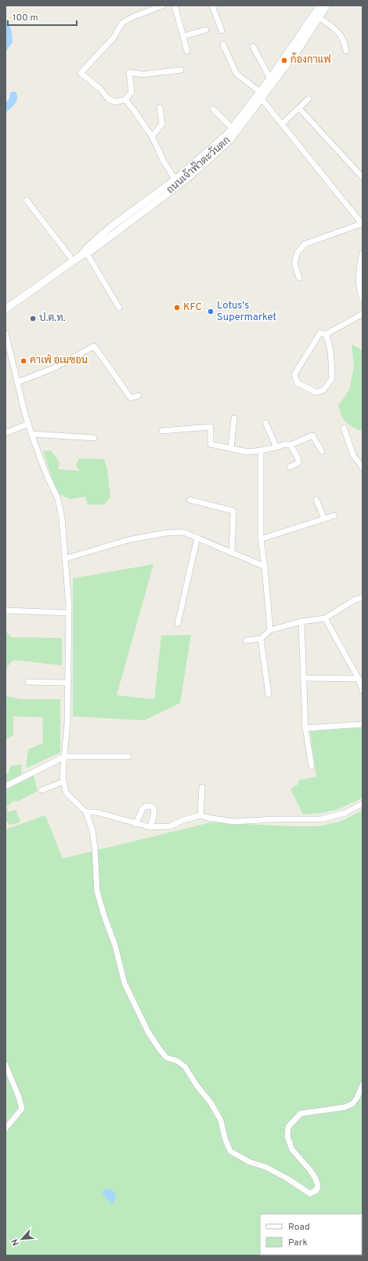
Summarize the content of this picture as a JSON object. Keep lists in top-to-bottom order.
{
  "streets": {
    "main road": ["ถนนเจ้าฟ้าตะวันตก"]
  },
  "places": [
    "ก้องกาแฟ",
    "KFC",
    "Lotus's Supermarket",
    "ป.ต.ท.",
    "คาเฟ่ อเมซอน"
  ],
  "legend": ["Road", "Park"],
  "scale_bar": "100 m",
  "north": "bottom left"
}
